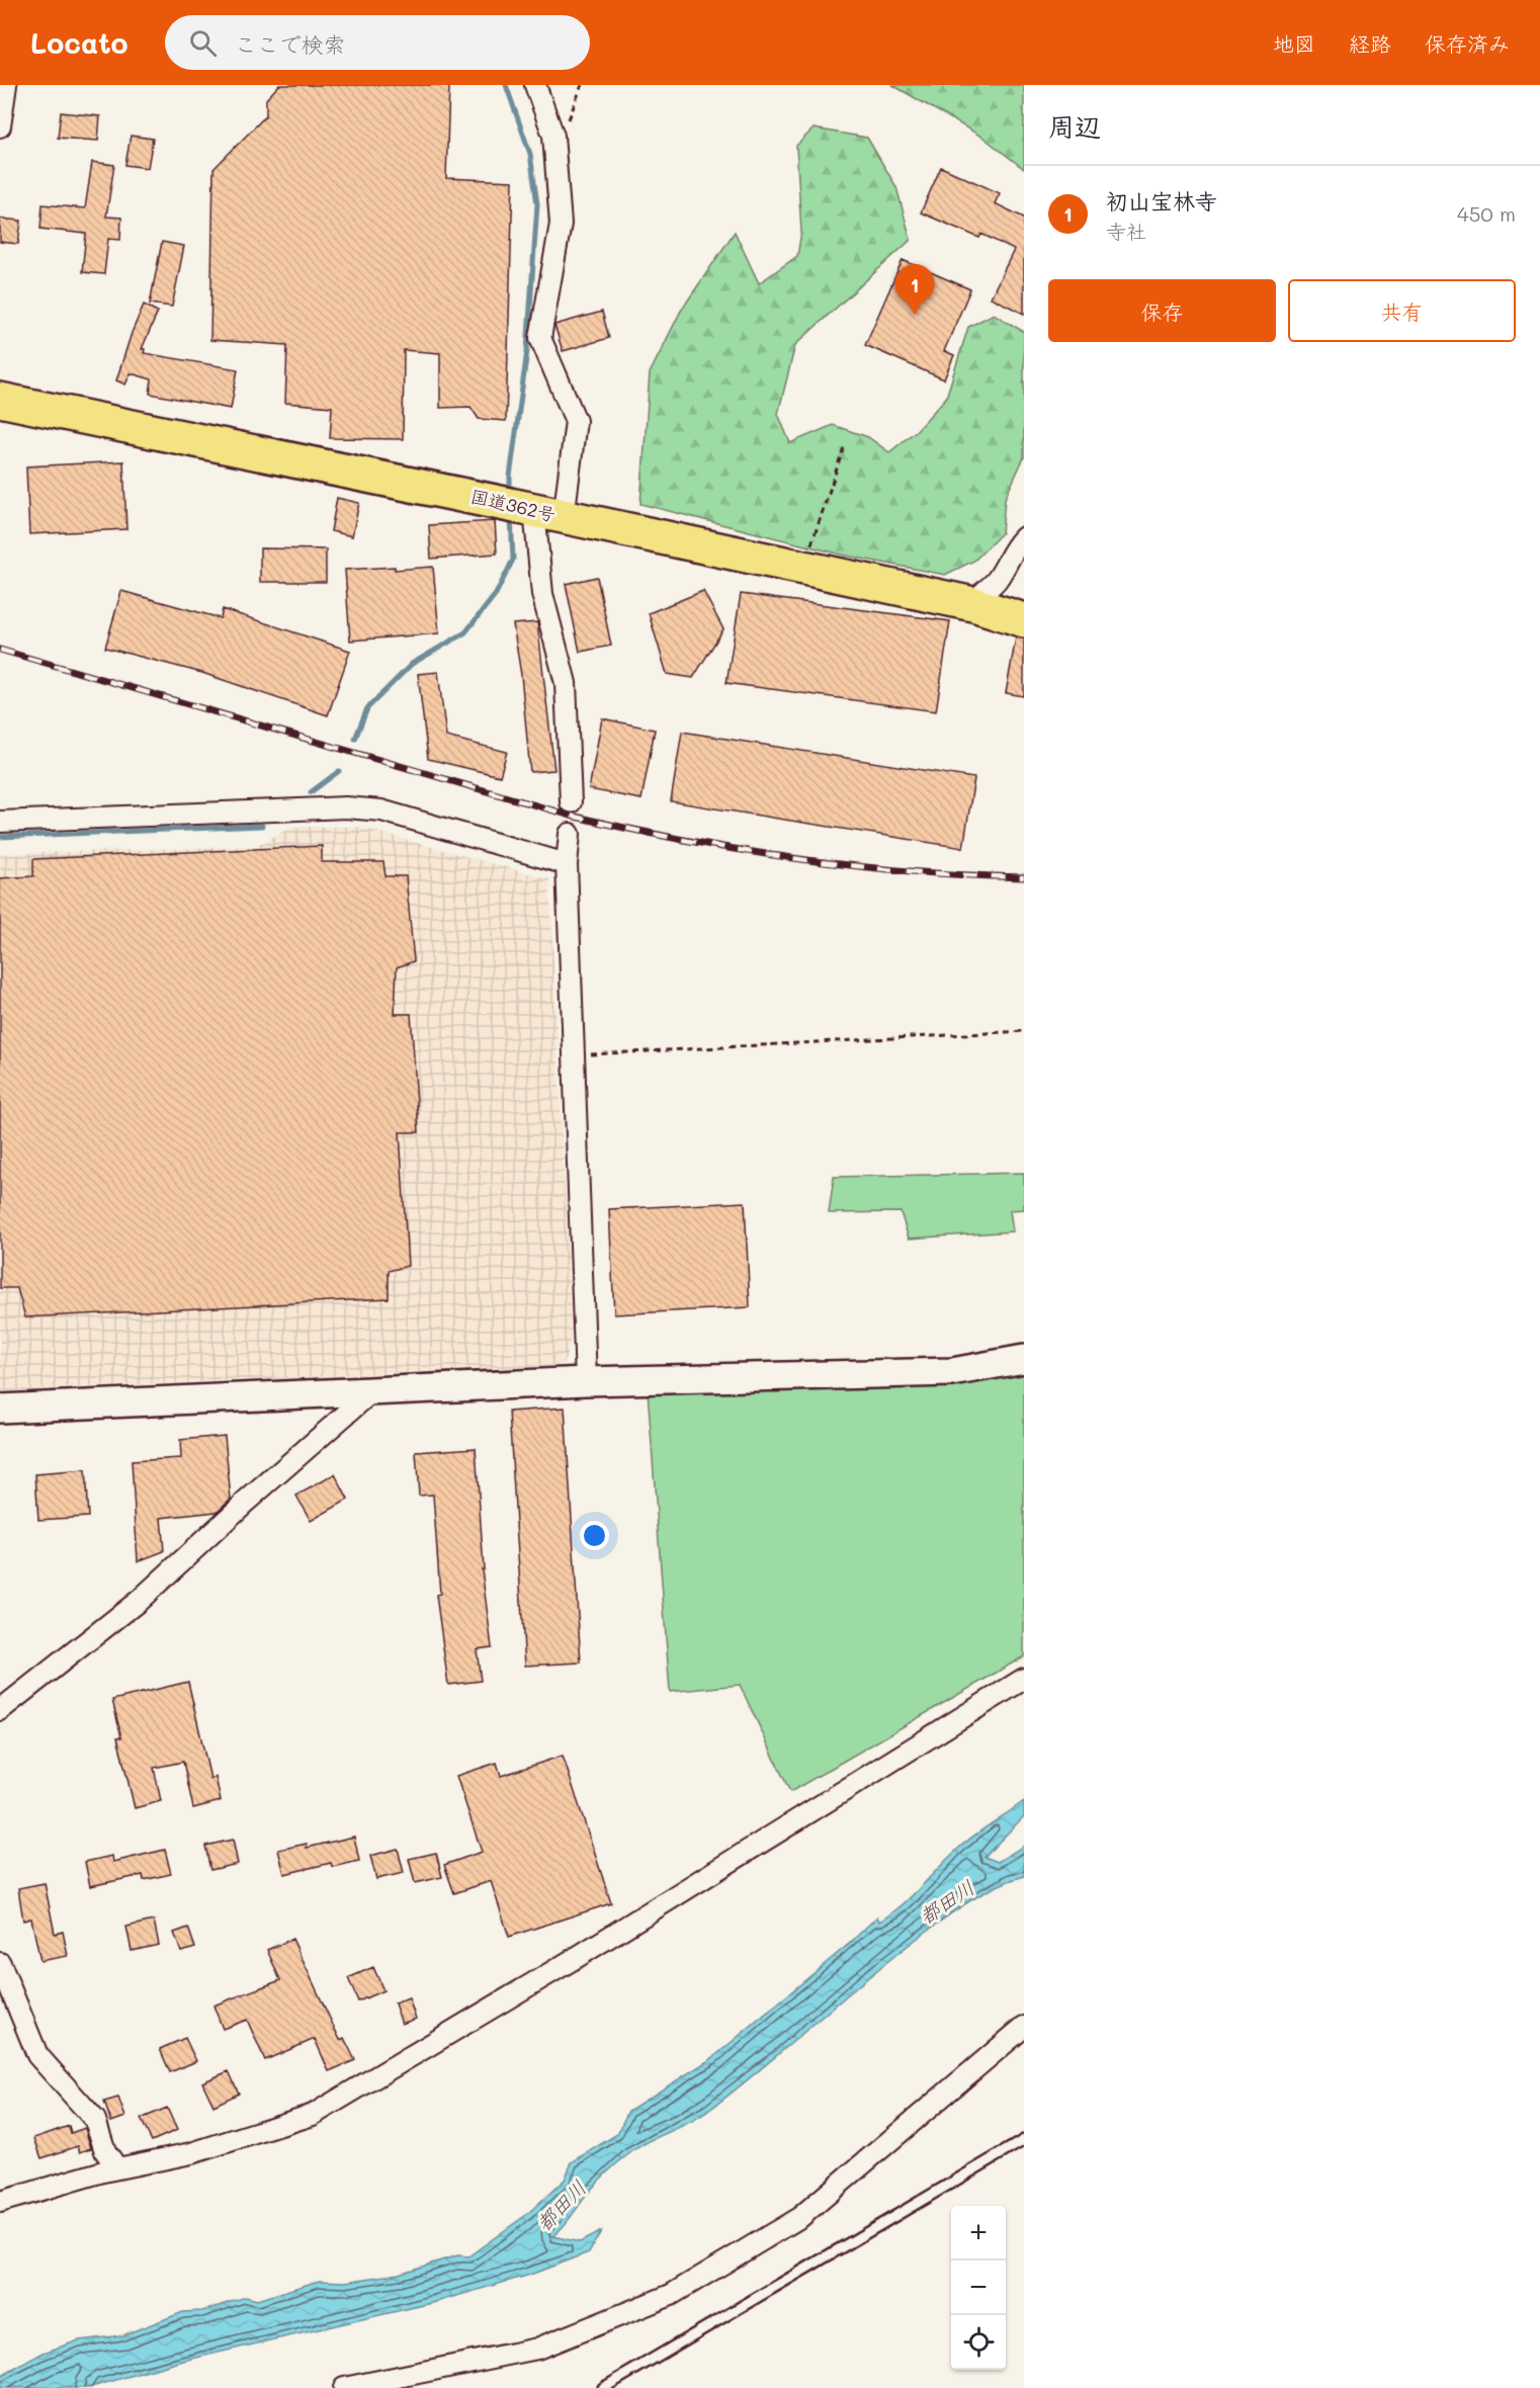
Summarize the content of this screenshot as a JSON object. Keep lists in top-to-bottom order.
{
  "streets": {
    "highway": ["国道362号"]
  },
  "water": ["都田川"],
  "page": {
    "header": "Locato",
    "search": "ここで検索",
    "nav": ["地図", "経路", "保存済み"],
    "heading": "周辺",
    "list": [
      {
        "mark": "1",
        "name": "初山宝林寺",
        "note": "寺社",
        "value": "450 m"
      }
    ],
    "buttons": ["保存", "共有"],
    "pins": "1",
    "map_buttons": ["+", "−"]
  }
}
